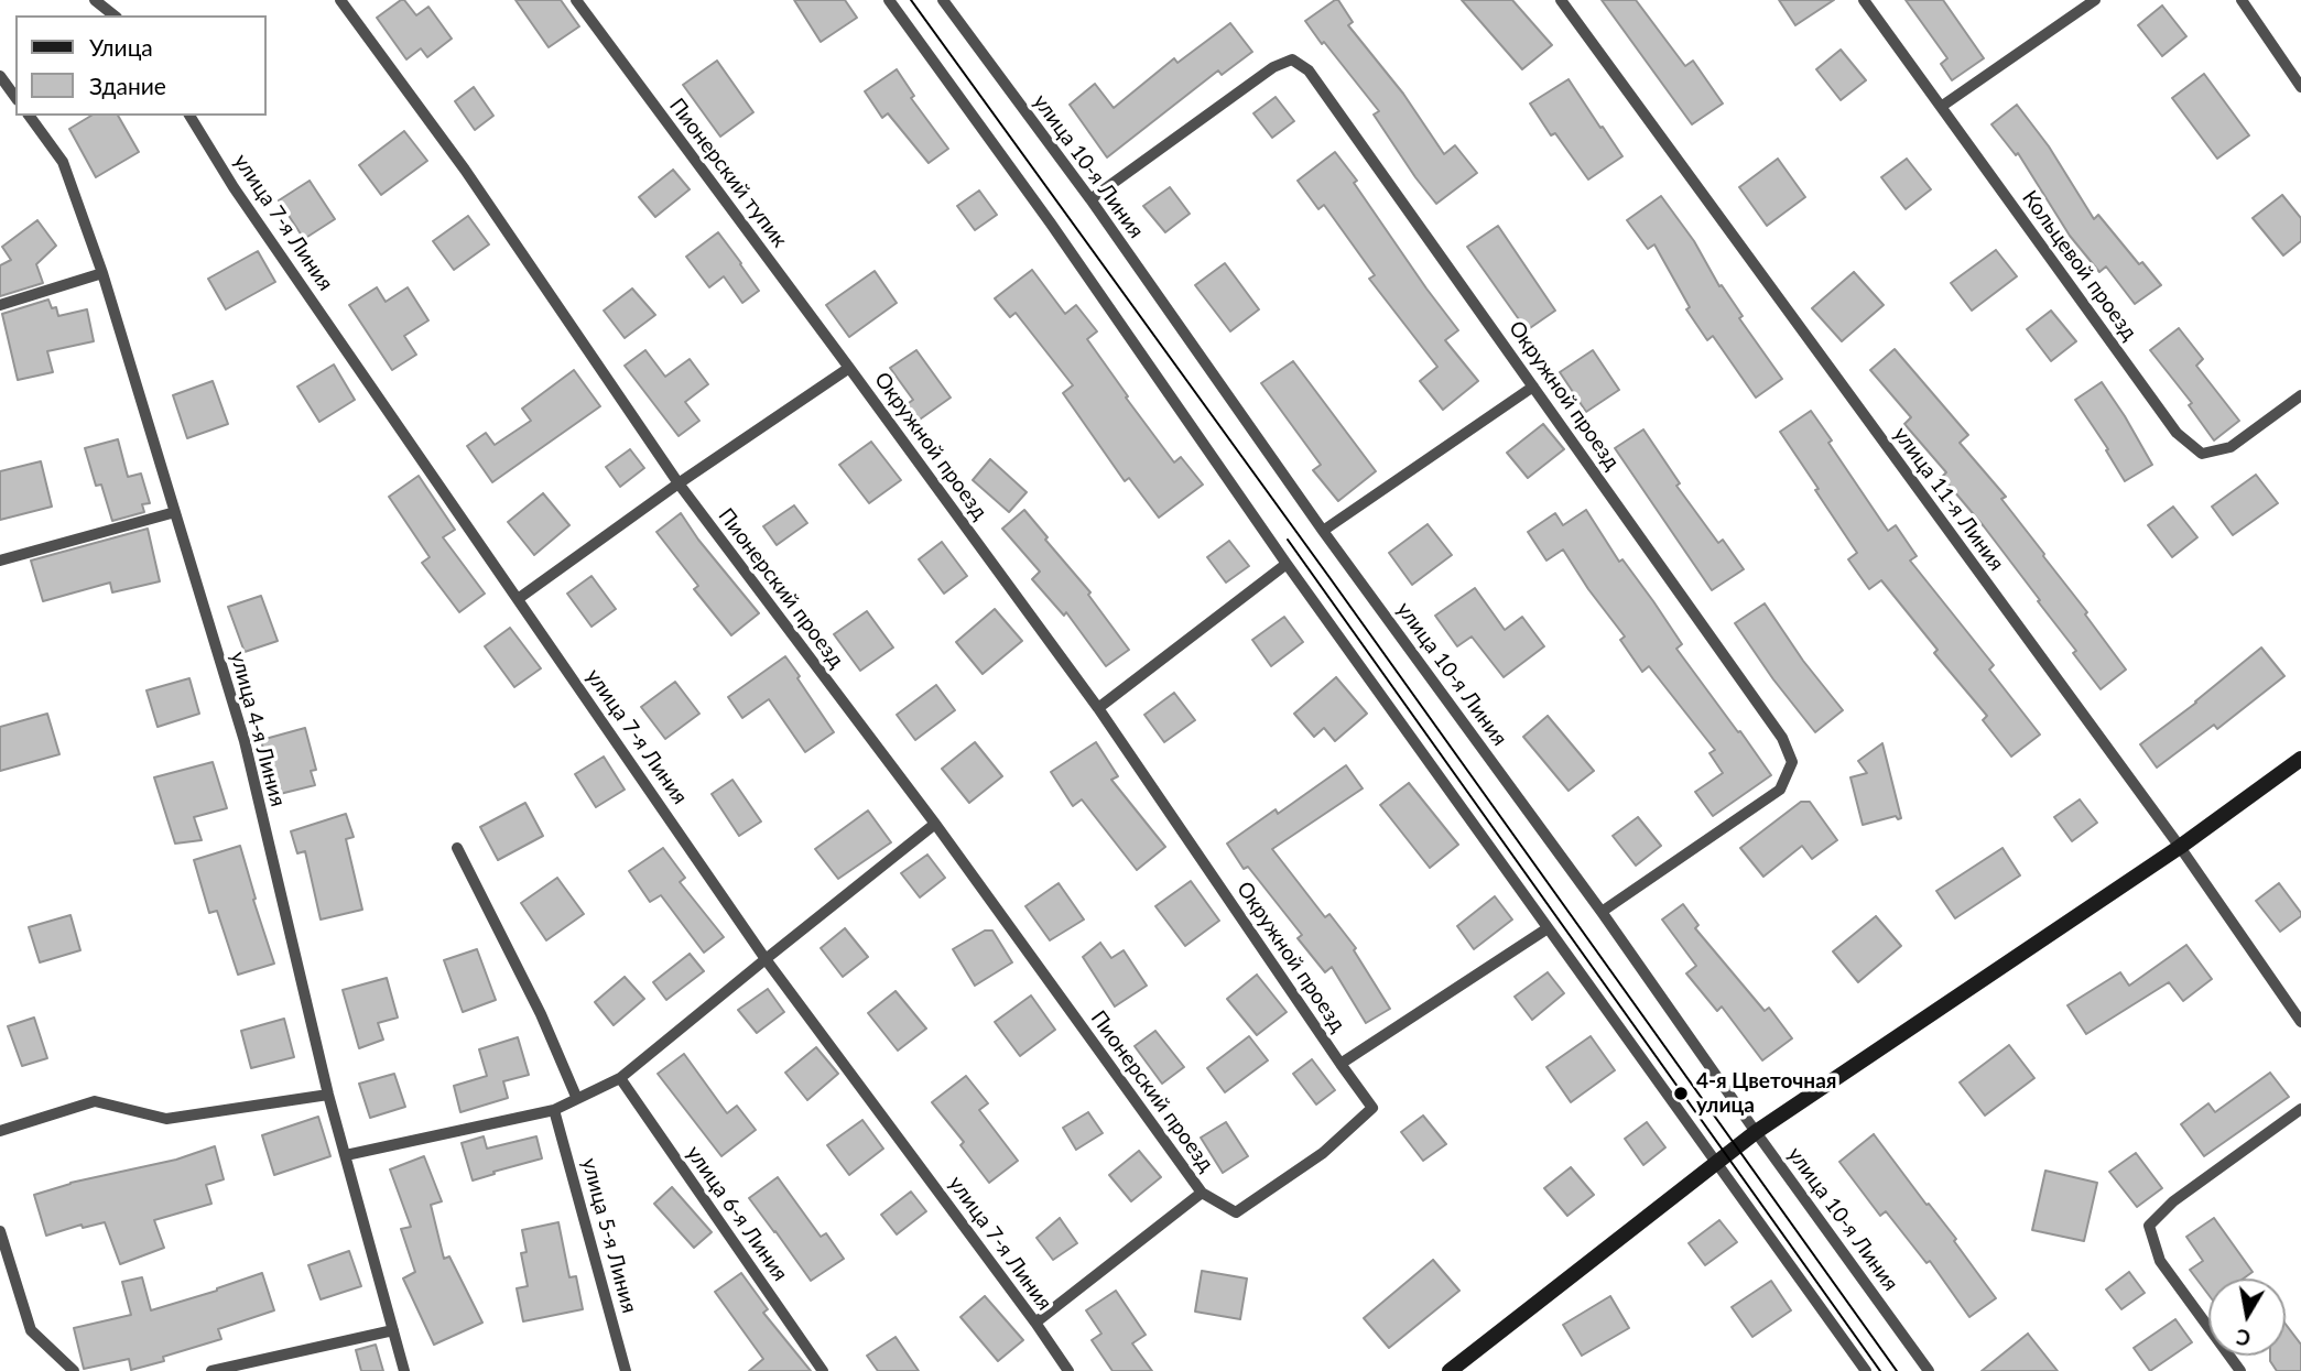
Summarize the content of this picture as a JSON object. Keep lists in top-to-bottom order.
{
  "streets": {
    "lane": [
      "улица 10-я Линия",
      "Пионерский тупик",
      "улица 7-я Линия",
      "Кольцевой проезд",
      "Окружной проезд",
      "улица 11-я Линия",
      "Пионерский проезд",
      "улица 4-я Линия",
      "улица 6-я Линия",
      "улица 5-я Линия"
    ]
  },
  "crossings": [
    ["улица 10-я Линия", "Окружной проезд"],
    ["Пионерский тупик", "Окружной проезд"]
  ],
  "places": ["4-я Цветочная улица"],
  "legend": ["Улица", "Здание"],
  "north": "bottom"
}
